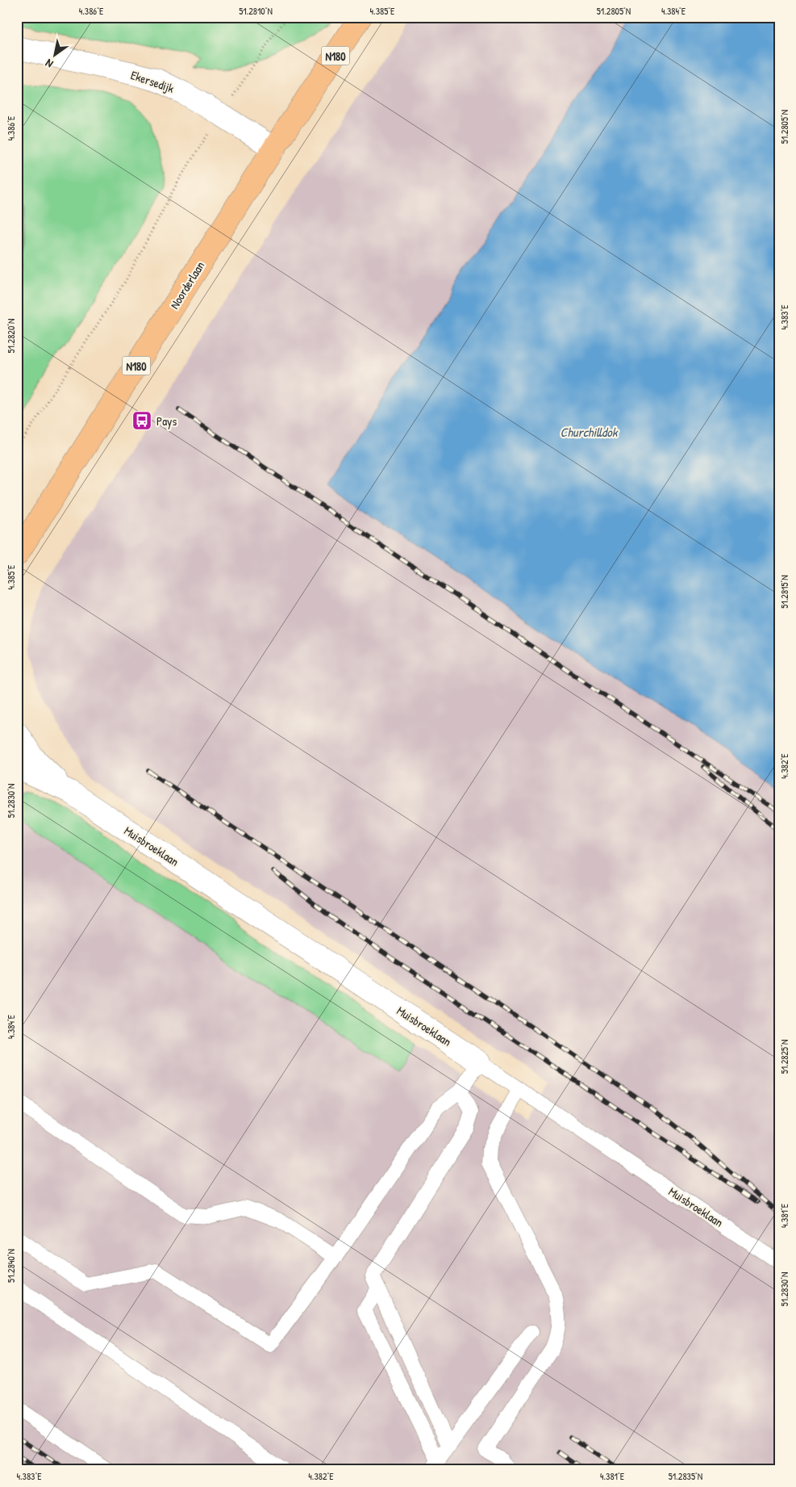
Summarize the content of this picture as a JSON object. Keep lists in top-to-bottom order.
{
  "streets": {
    "main road": ["N180", "Noorderlaan"],
    "street": ["Ekersedijk", "Muisbroeklaan"]
  },
  "crossings": [
    ["Ekersedijk", "Noorderlaan"]
  ],
  "water": ["Churchilldok"],
  "places": {
    "bus stop": ["Pays"]
  },
  "north": "bottom left",
  "coordinates": [
    "4.386°E",
    "51.2810°N",
    "4.385°E",
    "51.2805°N",
    "4.384°E",
    "4.383°E",
    "51.2820°N",
    "51.2815°N",
    "4.382°E",
    "51.2830°N",
    "51.2825°N",
    "4.381°E",
    "51.2840°N",
    "51.2835°N"
  ]
}
